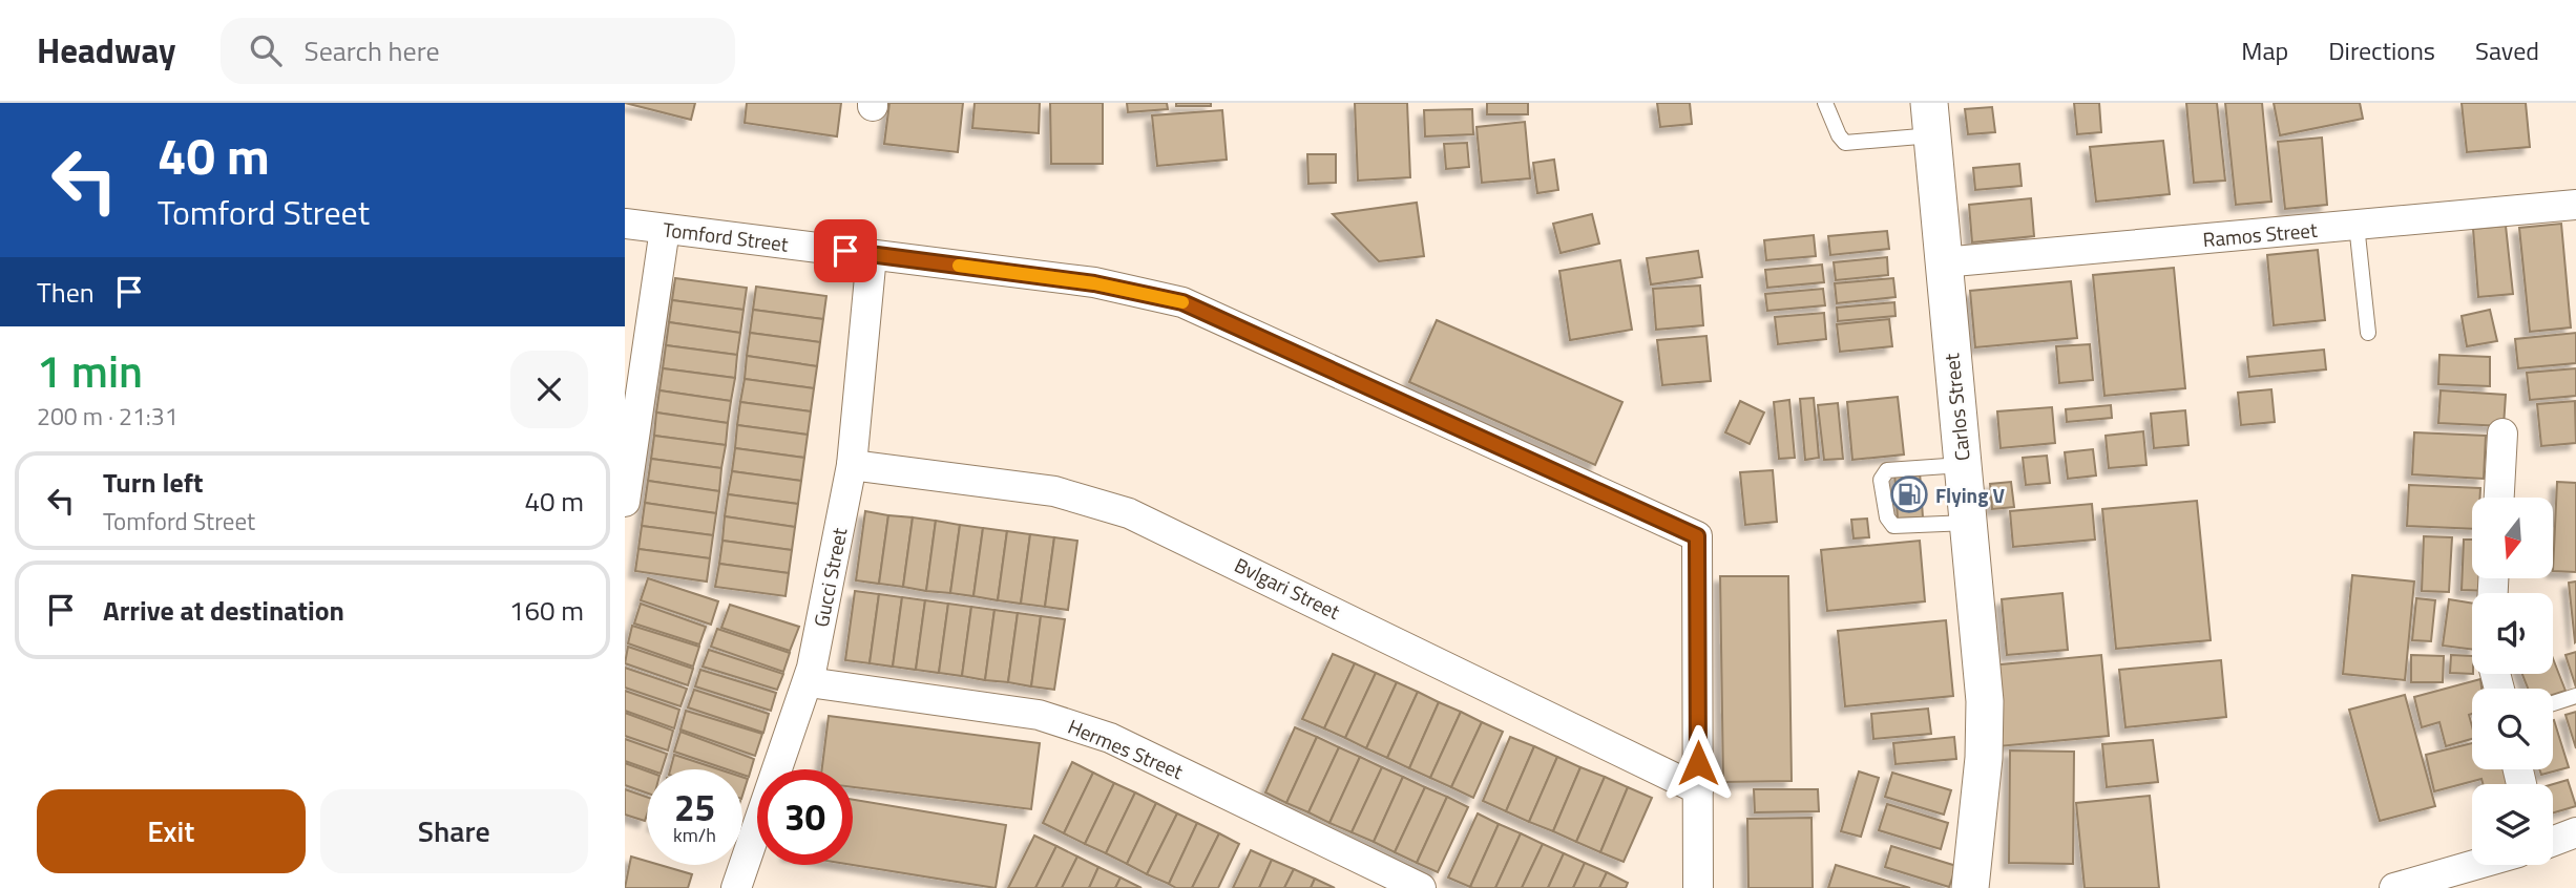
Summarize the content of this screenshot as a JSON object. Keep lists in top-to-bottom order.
{
  "streets": {
    "street": [
      "Ramos Street",
      "Tomford Street",
      "Carlos Street",
      "Gucci Street",
      "Bvlgari Street",
      "Hermes Street"
    ]
  },
  "crossings": [
    ["Ramos Street", "Carlos Street"],
    ["Tomford Street", "Gucci Street"],
    ["Tomford Street", "Bvlgari Street"],
    ["Gucci Street", "Bvlgari Street"],
    ["Gucci Street", "Hermes Street"]
  ],
  "places": {
    "fuel station": ["Flying V"]
  },
  "north": "bottom",
  "page": {
    "header": "Headway",
    "search": "Search here",
    "nav": ["Map", "Directions", "Saved"],
    "turn": ["40 m", "Tomford Street"],
    "then": "Then",
    "heading": ["1 min", "200 m · 21:31"],
    "list": [
      {
        "name": "Turn left",
        "note": "Tomford Street",
        "value": "40 m"
      },
      {
        "name": "Arrive at destination",
        "value": "160 m"
      }
    ],
    "speed": "25 km/h",
    "limit": "30",
    "buttons": ["Exit", "Share"]
  }
}
